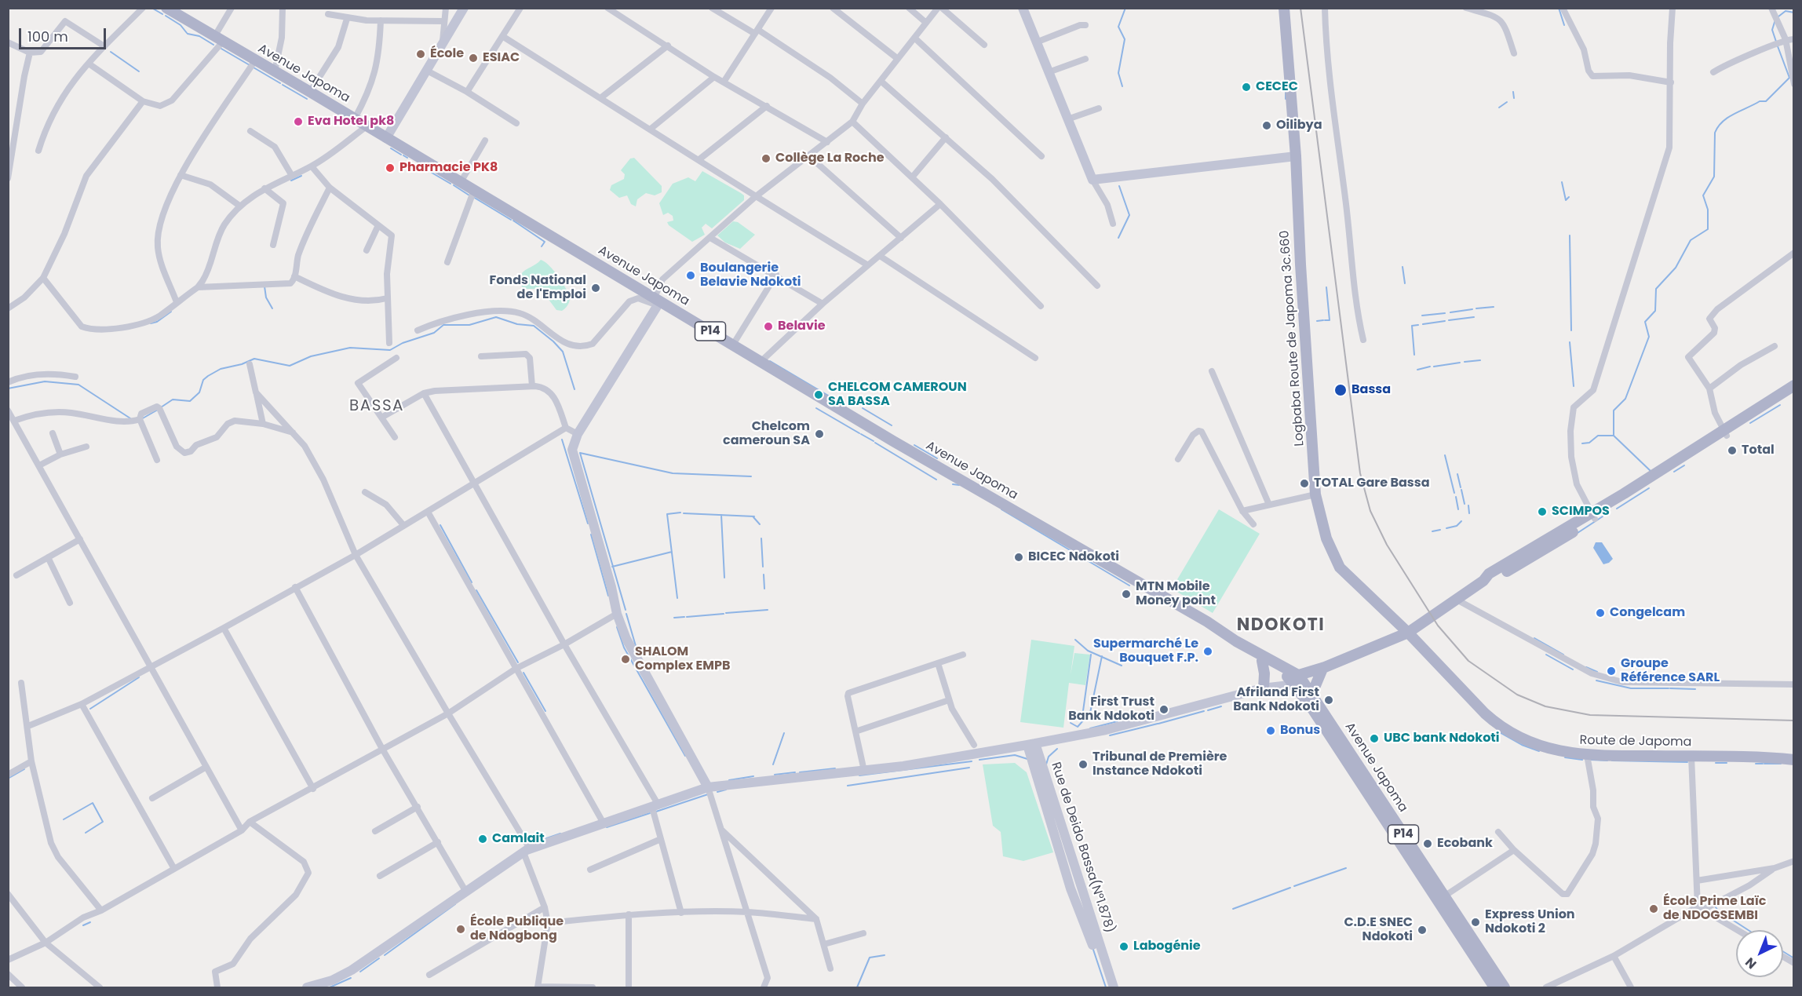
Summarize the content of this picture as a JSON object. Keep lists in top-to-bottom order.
{
  "streets": {
    "main road": [
      "Avenue Japoma",
      "P14",
      "Logbaba Route de Japoma 3c.660",
      "Route de Japoma",
      "Rue de Deido Bassa(N°1.878)"
    ]
  },
  "crossings": [
    ["Logbaba Route de Japoma 3c.660", "Route de Japoma"]
  ],
  "districts": ["BASSA", "NDOKOTI"],
  "places": [
    "École",
    "ESIAC",
    "CECEC",
    "Eva Hotel pk8",
    "Oilibya",
    "Collège La Roche",
    "Pharmacie PK8",
    "Boulangerie Belavie Ndokoti",
    "Fonds National de l'Emploi",
    "Belavie",
    "Bassa",
    "CHELCOM CAMEROUN SA BASSA",
    "Chelcom cameroun SA",
    "Total",
    "TOTAL Gare Bassa",
    "SCIMPOS",
    "BICEC Ndokoti",
    "MTN Mobile Money point",
    "Congelcam",
    "Supermarché Le Bouquet F.P.",
    "SHALOM Complex EMPB",
    "Groupe Référence SARL",
    "Afriland First Bank Ndokoti",
    "First Trust Bank Ndokoti",
    "Bonus",
    "UBC bank Ndokoti",
    "Tribunal de Première Instance Ndokoti",
    "Camlait",
    "Ecobank",
    "École Prime Laïc de NDOGSEMBI",
    "Express Union Ndokoti 2",
    "École Publique de Ndogbong",
    "C.D.E SNEC Ndokoti",
    "Labogénie"
  ],
  "scale_bar": "100 m",
  "north": "bottom left"
}
